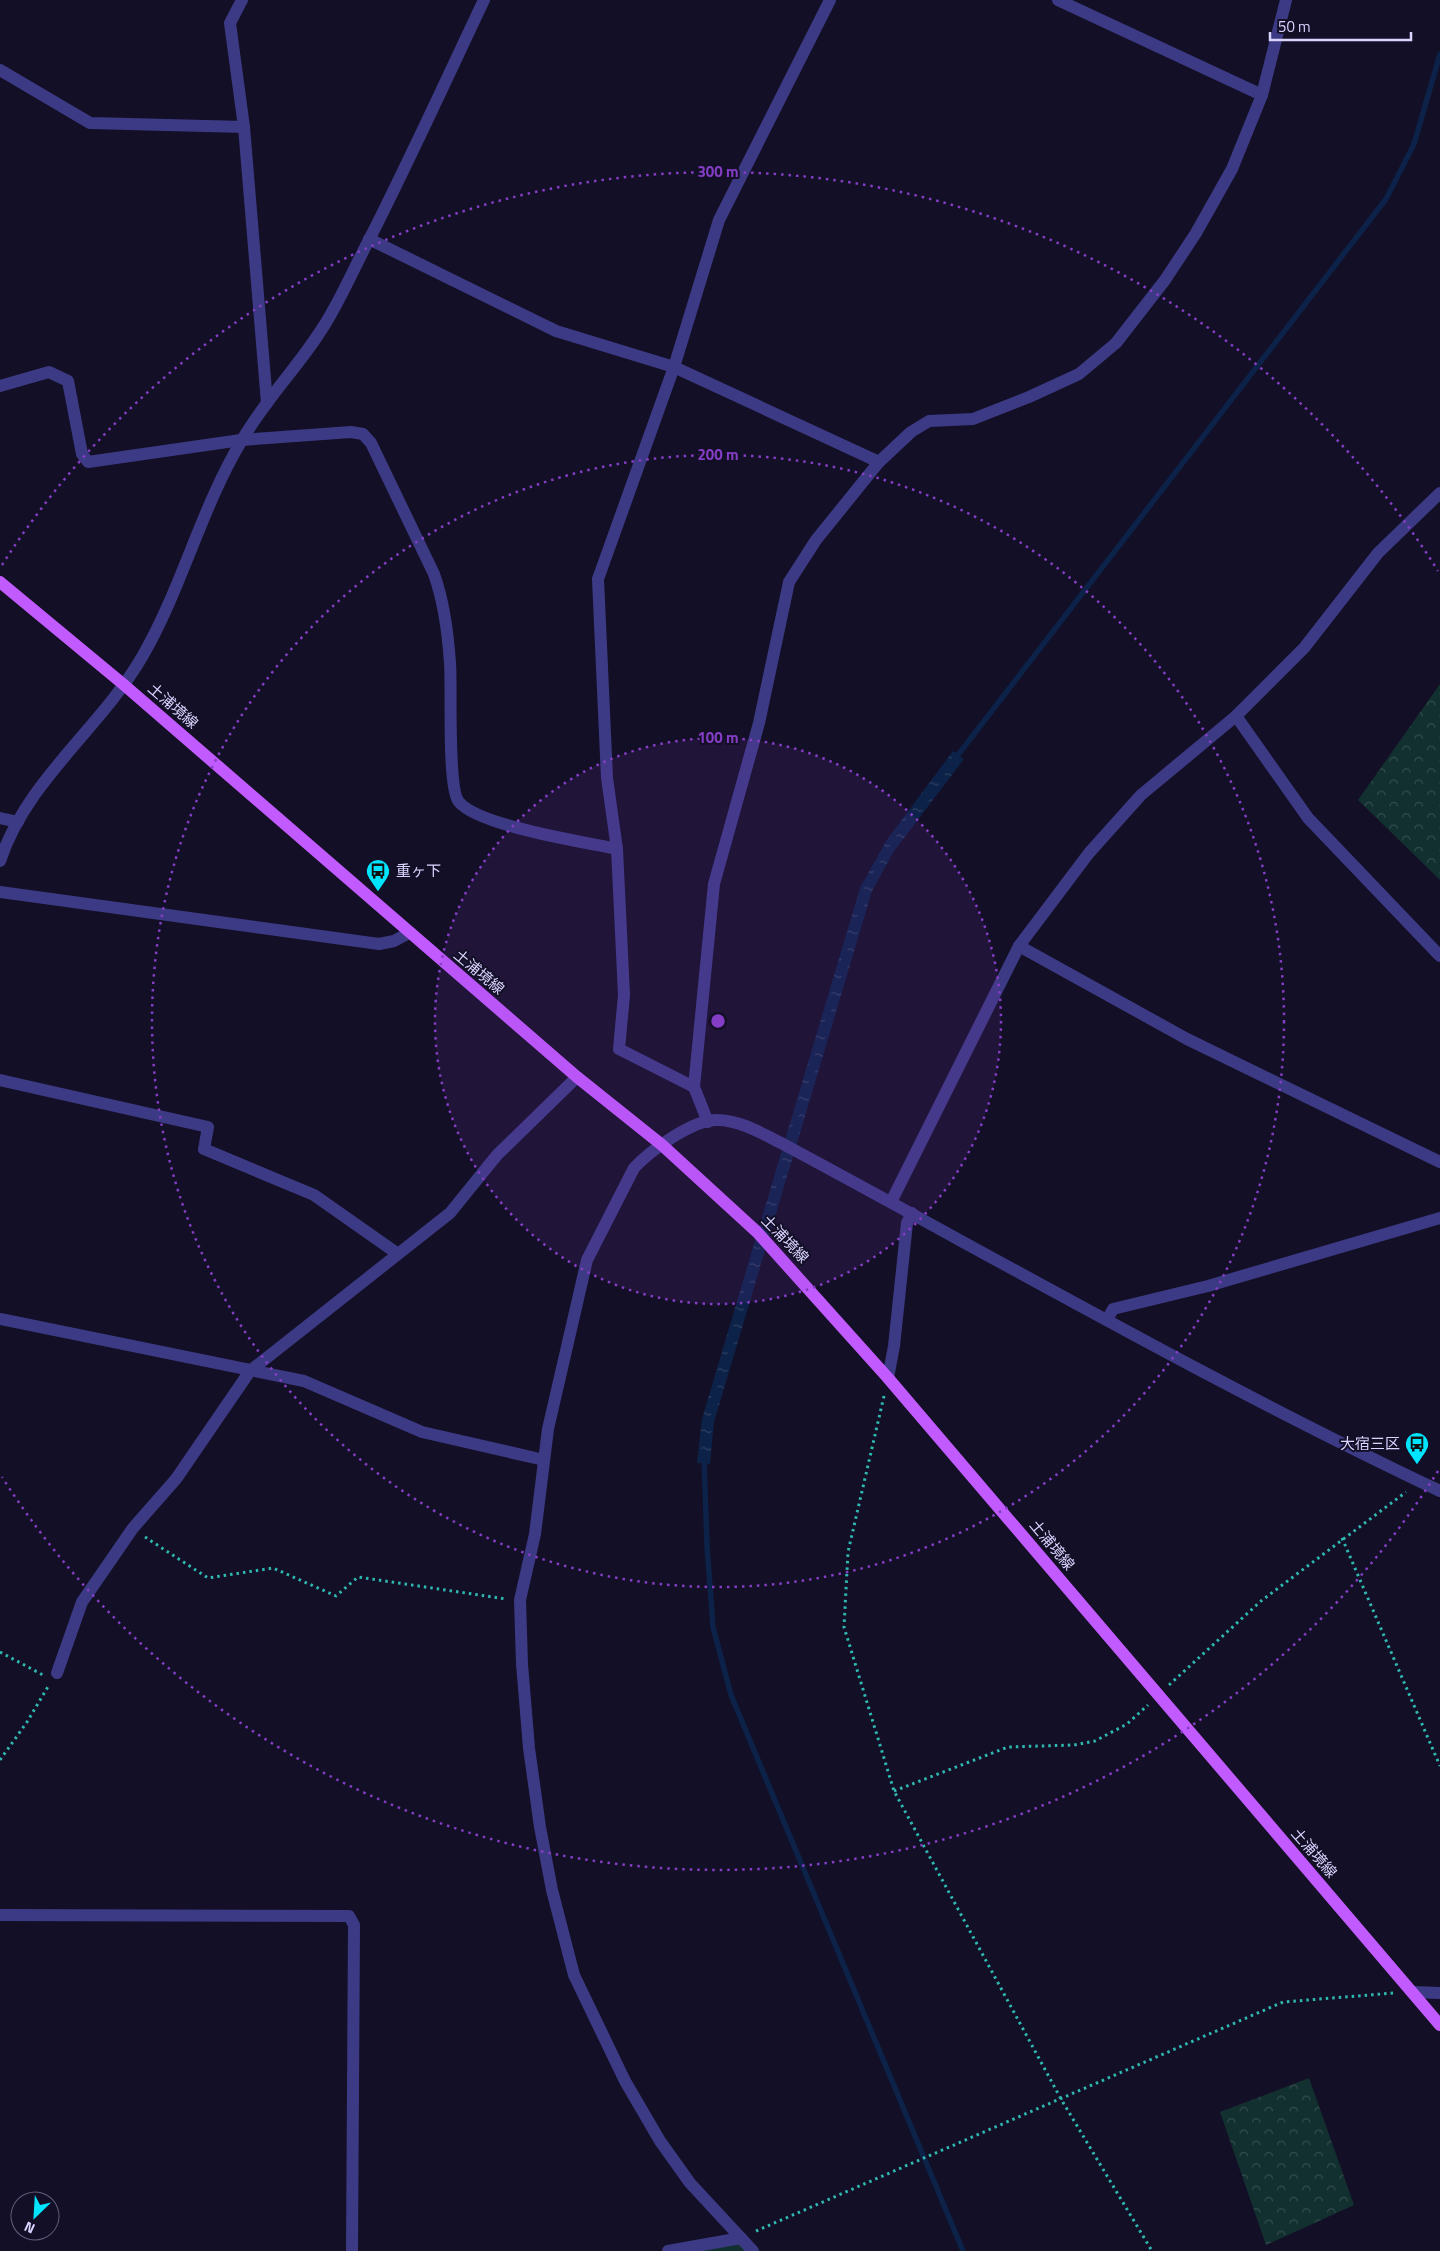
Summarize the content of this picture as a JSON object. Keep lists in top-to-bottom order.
{
  "streets": {
    "main road": ["土浦境線"]
  },
  "places": {
    "bus stop": ["重ヶ下", "大宿三区"]
  },
  "scale_bar": "50 m",
  "north": "bottom left",
  "rings": ["300 m", "200 m", "100 m"]
}
